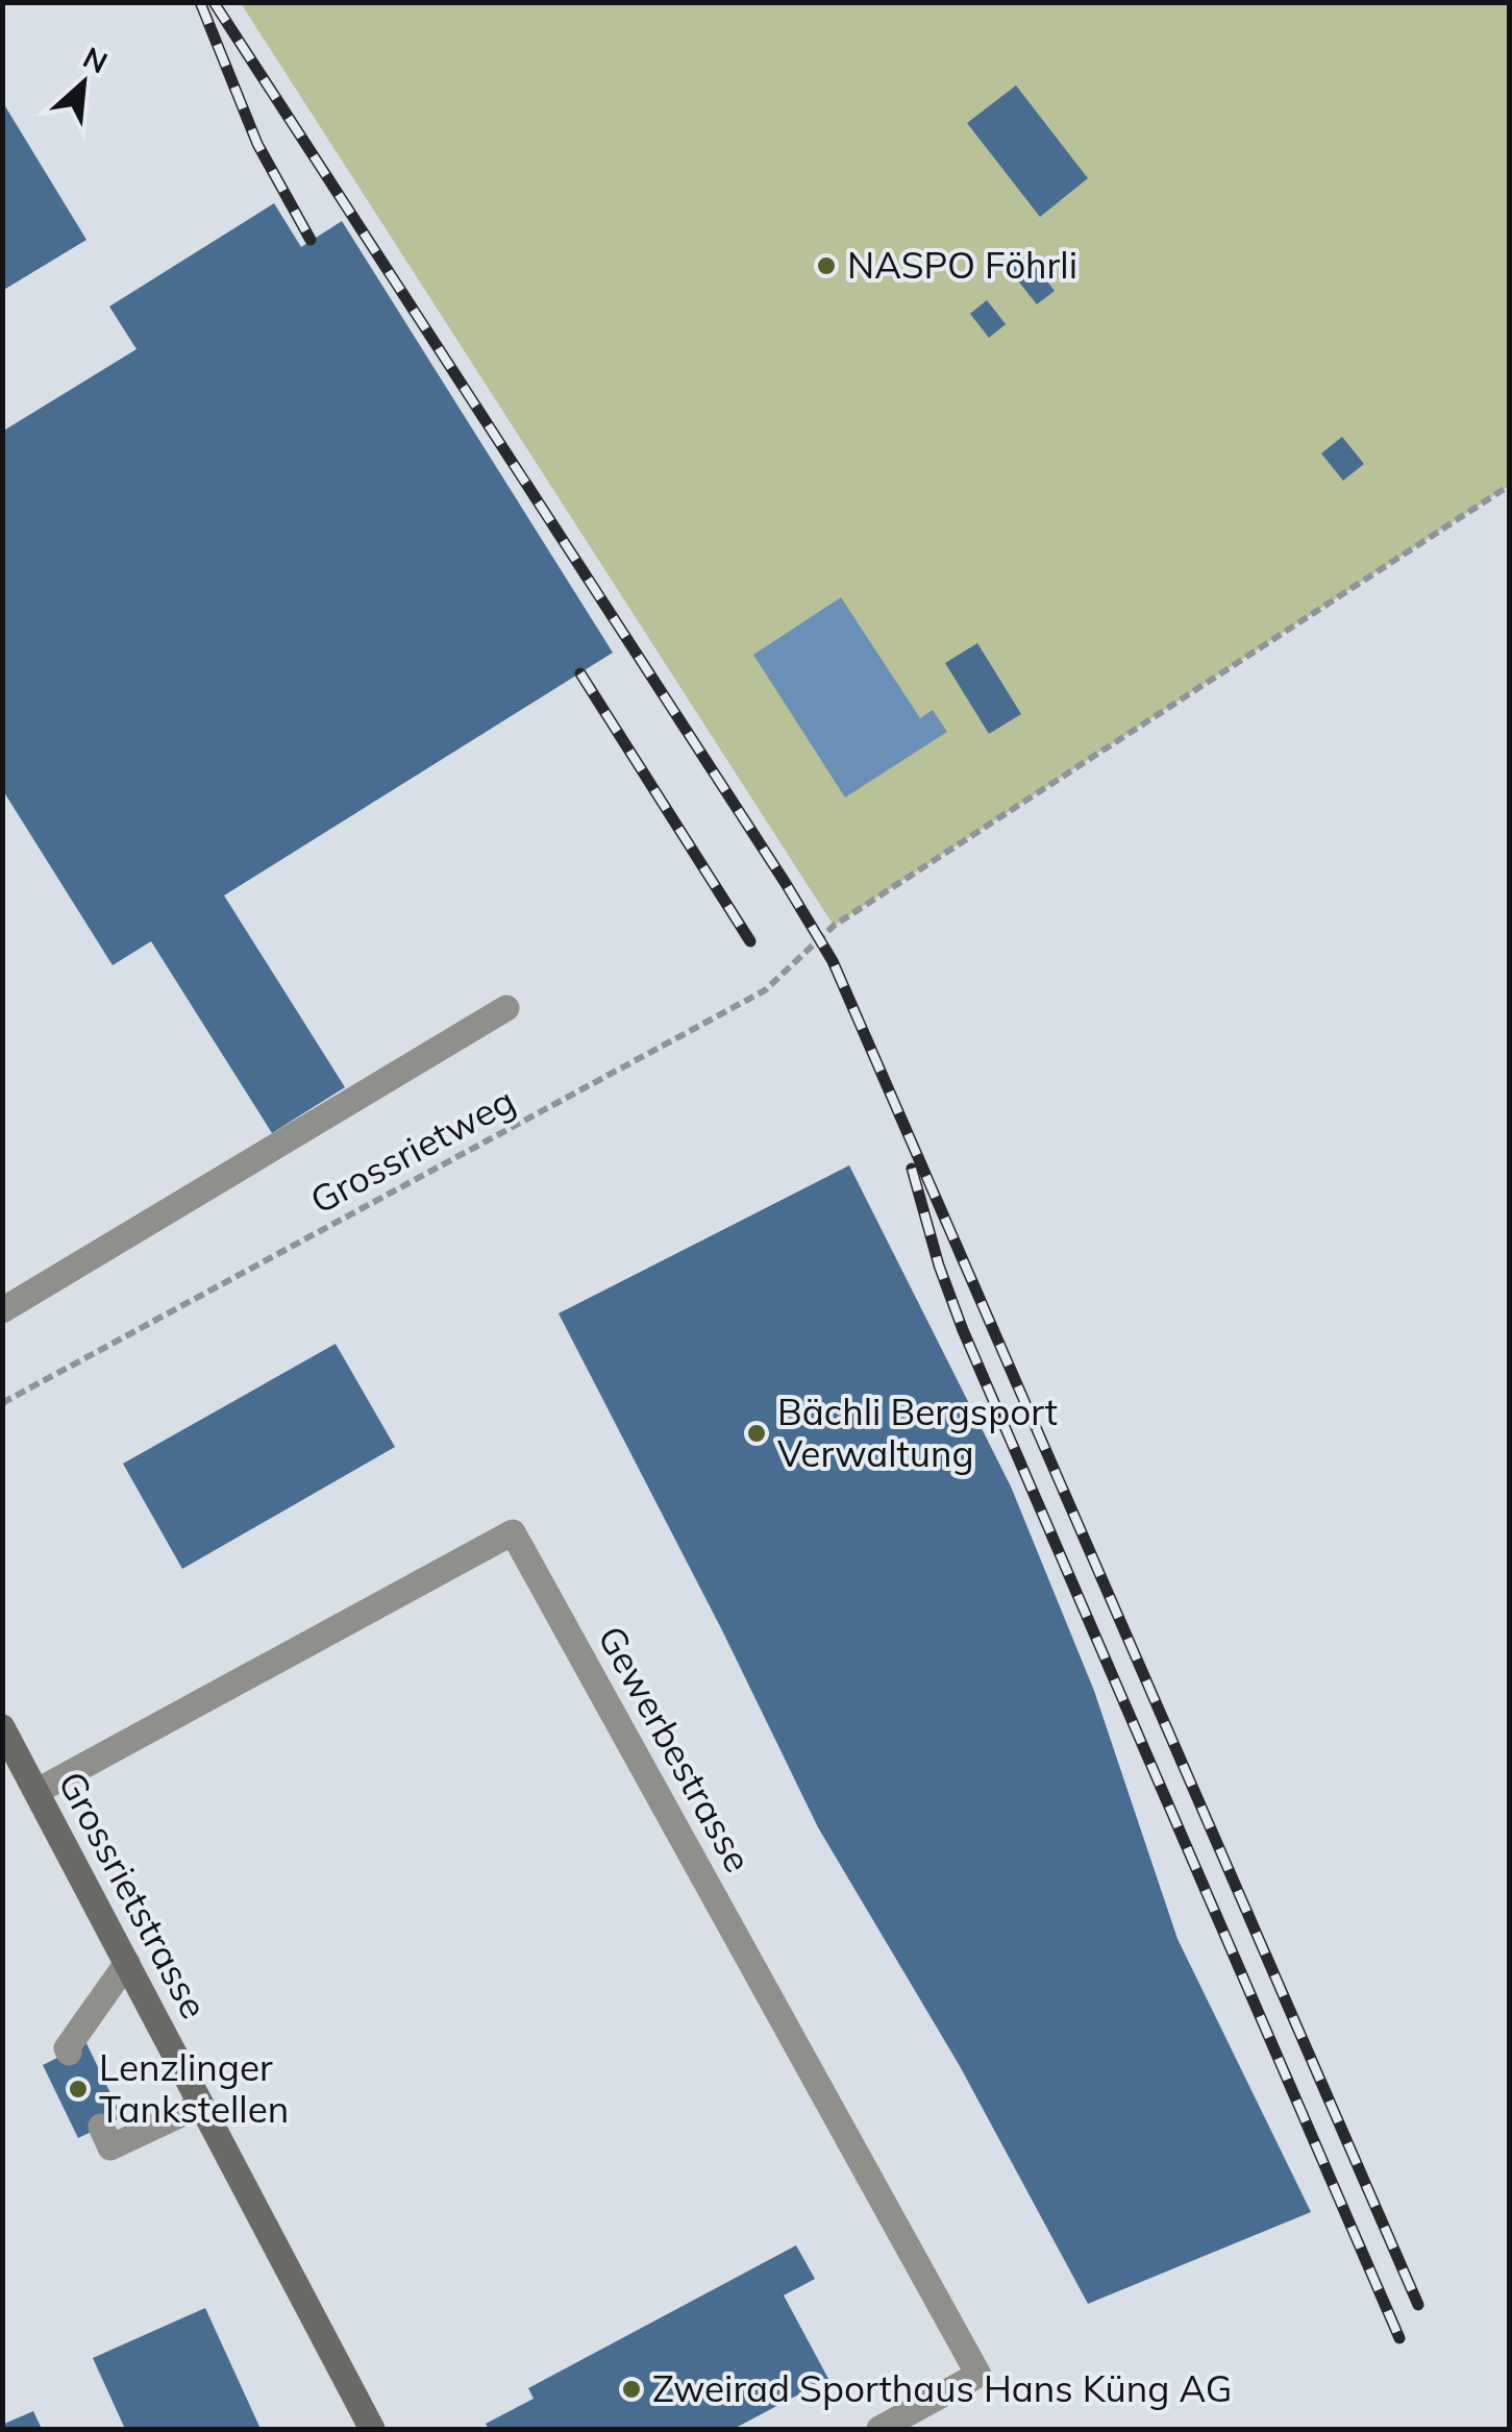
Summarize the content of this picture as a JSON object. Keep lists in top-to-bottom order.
{
  "streets": {
    "street": ["Gewerbestrasse", "Grossrietstrasse"],
    "path": ["Grossrietweg"]
  },
  "crossings": [
    ["Gewerbestrasse", "Grossrietstrasse"]
  ],
  "places": [
    "NASPO Föhrli",
    "Bächli Bergsport Verwaltung",
    "Lenzlinger Tankstellen",
    "Zweirad Sporthaus Hans Küng AG"
  ],
  "north": "top right"
}
